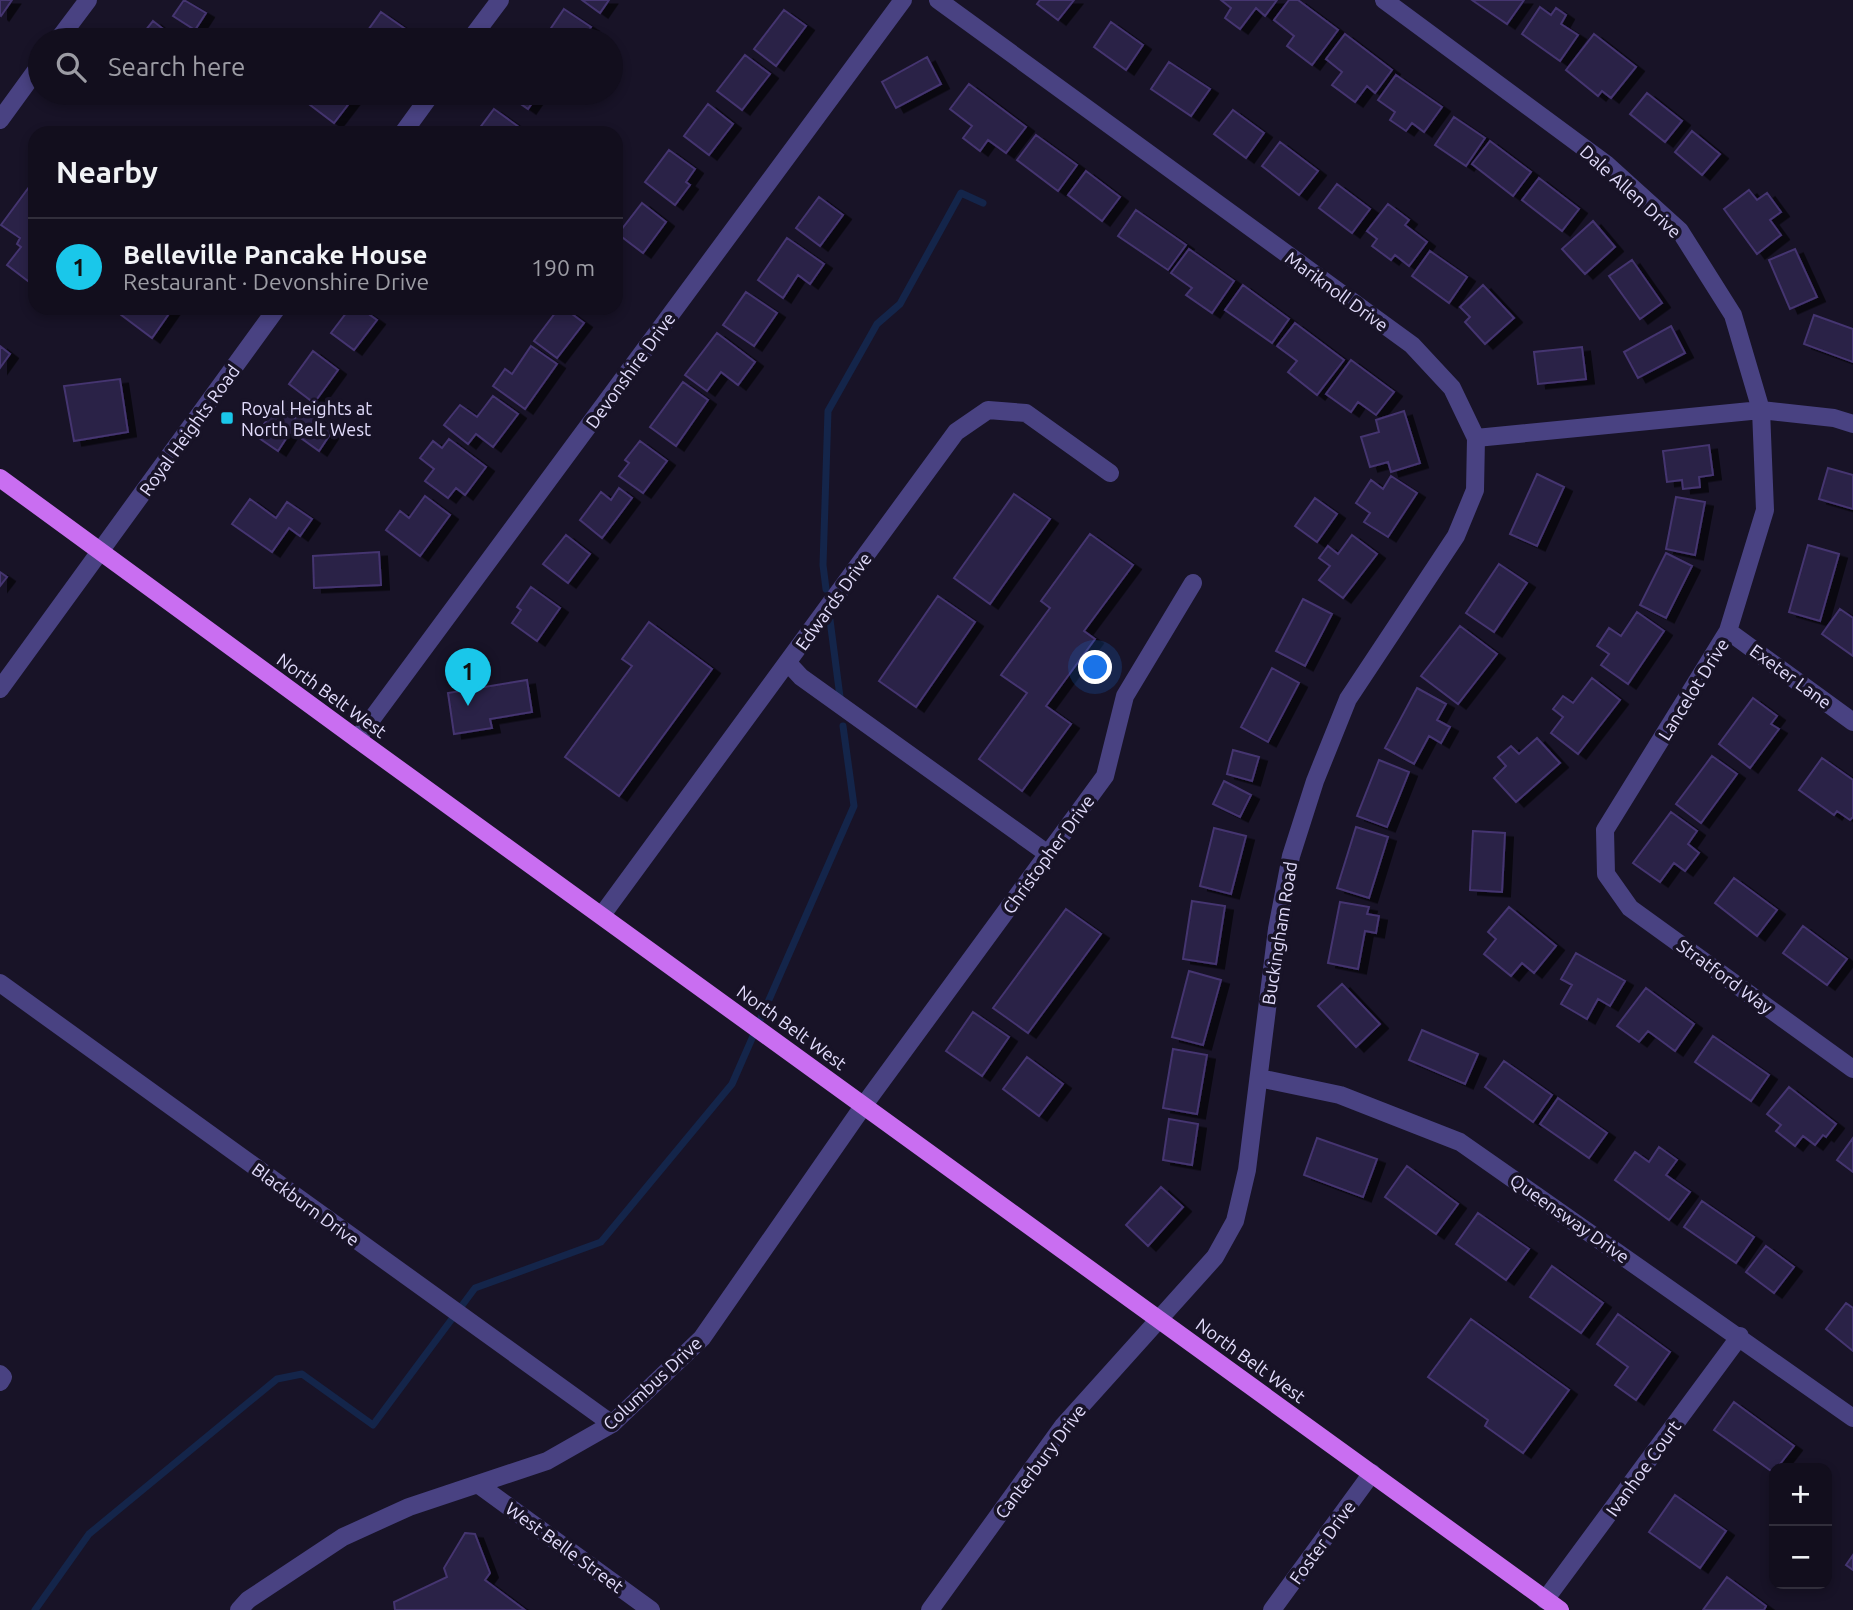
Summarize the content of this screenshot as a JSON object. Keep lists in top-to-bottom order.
{
  "streets": {
    "main road": ["North Belt West"],
    "street": [
      "Dale Allen Drive",
      "Mariknoll Drive",
      "Devonshire Drive",
      "Royal Heights Road",
      "Edwards Drive",
      "Exeter Lane",
      "Lancelot Drive",
      "Christopher Drive",
      "Buckingham Road",
      "Stratford Way",
      "Blackburn Drive",
      "Queensway Drive",
      "Columbus Drive",
      "Canterbury Drive",
      "Ivanhoe Court",
      "Foster Drive",
      "West Belle Street"
    ]
  },
  "crossings": [
    ["Dale Allen Drive", "Lancelot Drive"],
    ["Mariknoll Drive", "Buckingham Road"],
    ["Devonshire Drive", "North Belt West"],
    ["Royal Heights Road", "North Belt West"],
    ["Edwards Drive", "North Belt West"],
    ["Exeter Lane", "Lancelot Drive"],
    ["Lancelot Drive", "Stratford Way"],
    ["North Belt West", "Christopher Drive"],
    ["North Belt West", "Buckingham Road"],
    ["North Belt West", "Columbus Drive"],
    ["North Belt West", "Canterbury Drive"],
    ["North Belt West", "Ivanhoe Court"],
    ["North Belt West", "Foster Drive"],
    ["Christopher Drive", "Columbus Drive"],
    ["Buckingham Road", "Queensway Drive"],
    ["Buckingham Road", "Canterbury Drive"],
    ["Blackburn Drive", "Columbus Drive"],
    ["Queensway Drive", "Ivanhoe Court"],
    ["Columbus Drive", "West Belle Street"]
  ],
  "places": {
    "transit": ["Royal Heights at North Belt West"]
  },
  "page": {
    "search": "Search here",
    "heading": "Nearby",
    "list": [
      {
        "mark": "1",
        "name": "Belleville Pancake House",
        "note": "Restaurant · Devonshire Drive",
        "value": "190 m"
      }
    ],
    "pins": "1",
    "map_buttons": ["+", "−"]
  }
}
